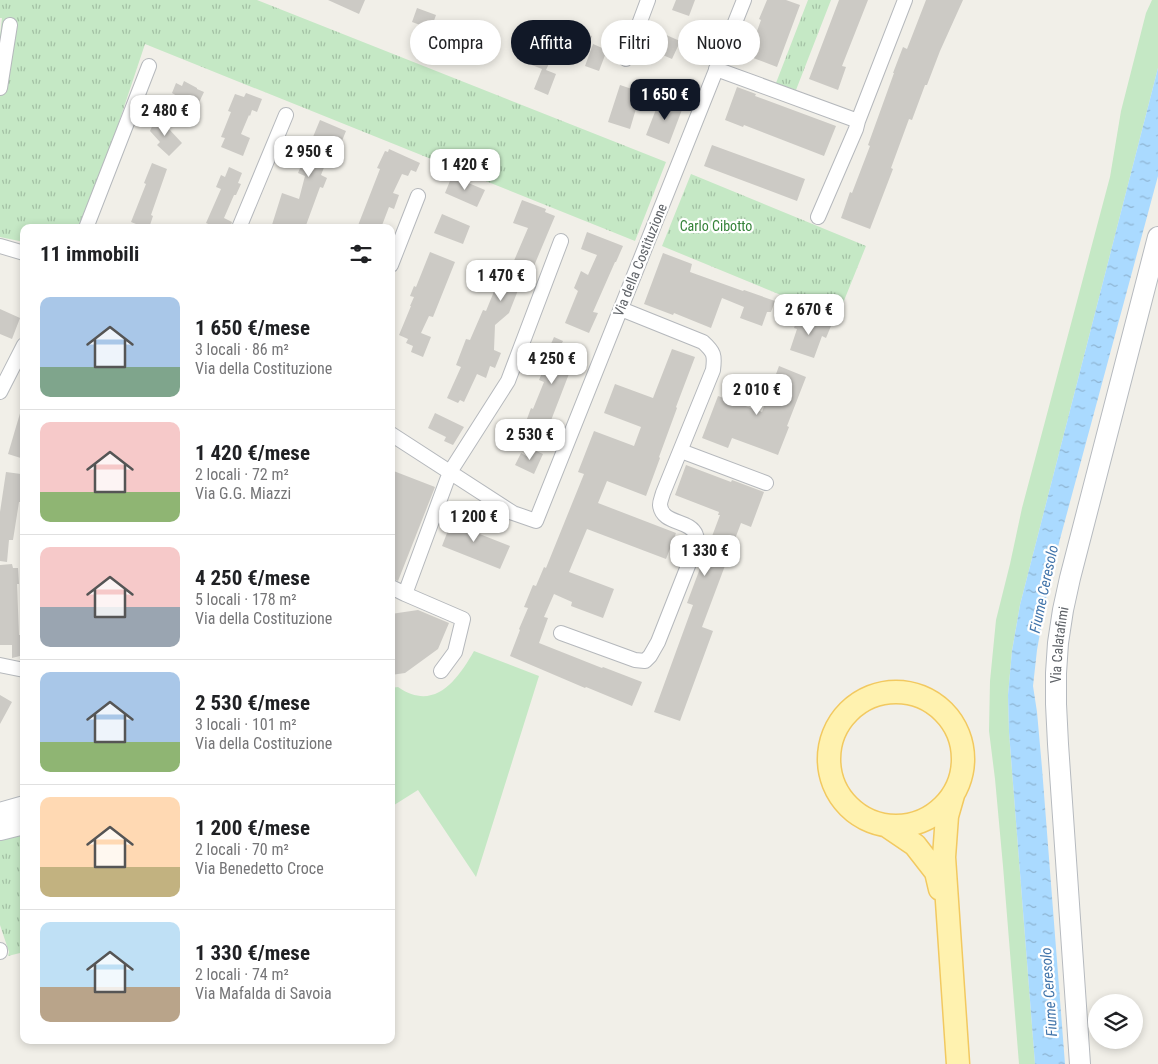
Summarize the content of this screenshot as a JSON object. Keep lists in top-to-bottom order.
{
  "streets": {
    "main road": ["Via Calatafimi"],
    "street": ["Via della Costituzione"]
  },
  "water": ["Fiume Ceresolo"],
  "parks": ["Carlo Cibotto"],
  "page": {
    "chip": [
      "Compra",
      "Affitta",
      "Filtri",
      "Nuovo"
    ],
    "price": [
      "1 650 €",
      "2 480 €",
      "2 950 €",
      "1 420 €",
      "1 470 €",
      "2 670 €",
      "4 250 €",
      "2 010 €",
      "2 530 €",
      "1 200 €",
      "1 330 €"
    ],
    "heading": "11 immobili",
    "list": [
      {
        "name": "1 650 €/mese",
        "note": "3 locali · 86 m² · Via della Costituzione"
      },
      {
        "name": "1 420 €/mese",
        "note": "2 locali · 72 m² · Via G.G. Miazzi"
      },
      {
        "name": "4 250 €/mese",
        "note": "5 locali · 178 m² · Via della Costituzione"
      },
      {
        "name": "2 530 €/mese",
        "note": "3 locali · 101 m² · Via della Costituzione"
      },
      {
        "name": "1 200 €/mese",
        "note": "2 locali · 70 m² · Via Benedetto Croce"
      },
      {
        "name": "1 330 €/mese",
        "note": "2 locali · 74 m² · Via Mafalda di Savoia"
      }
    ]
  }
}
